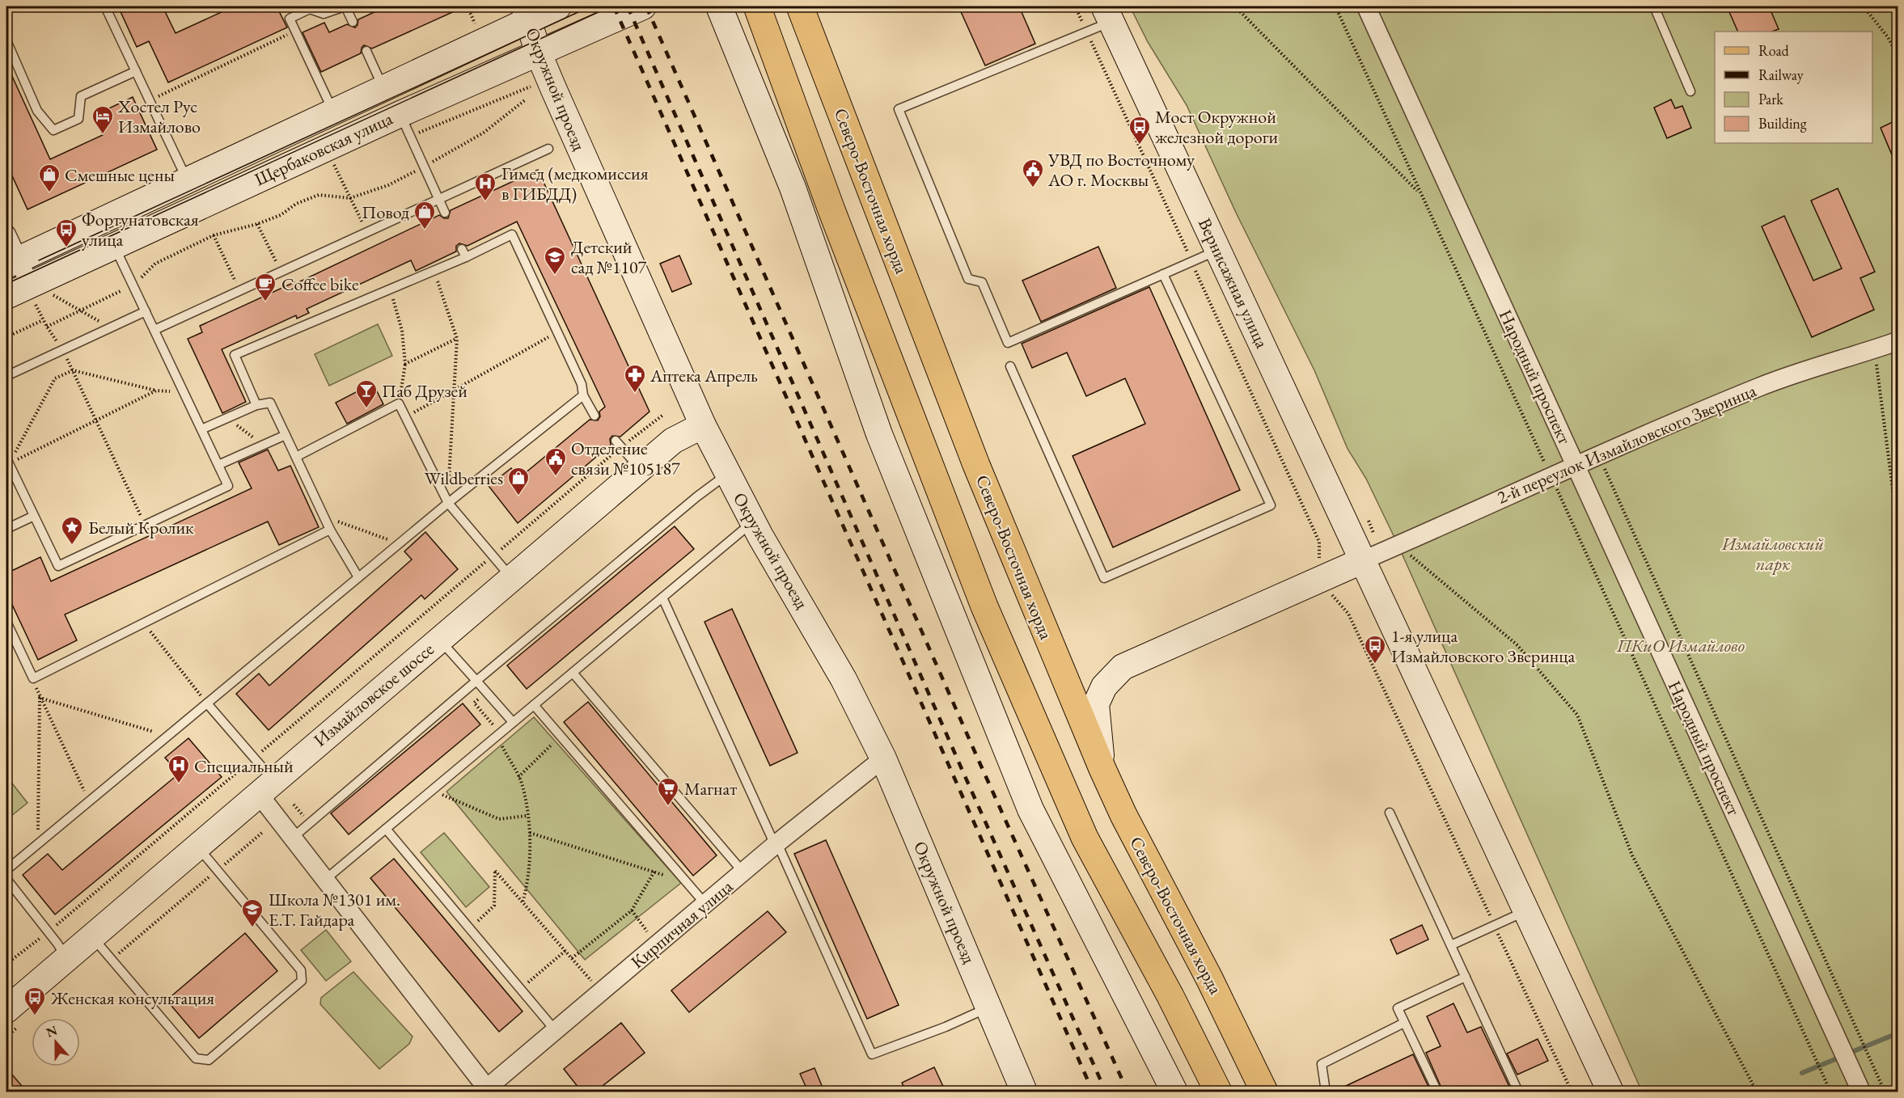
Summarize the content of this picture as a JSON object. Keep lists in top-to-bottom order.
{
  "streets": {
    "main road": [
      "Окружной проезд",
      "Щербаковская улица",
      "Северо-Восточная хорда",
      "Вернисажная улица",
      "Измайловское шоссе"
    ],
    "street": ["Народный проспект", "2-й переулок Измайловского Зверинца", "Кирпичная улица"]
  },
  "crossings": [
    ["Окружной проезд", "Щербаковская улица"],
    ["Окружной проезд", "Измайловское шоссе"],
    ["Окружной проезд", "Кирпичная улица"],
    ["Вернисажная улица", "2-й переулок Измайловского Зверинца"],
    ["Народный проспект", "2-й переулок Измайловского Зверинца"]
  ],
  "parks": ["Измайловский парк", "ПКиО Измайлово"],
  "places": {
    "hotel": ["Хостел Рус Измайлово"],
    "bus stop": [
      "Мост Окружной железной дороги",
      "Фортунатовская улица",
      "1-я улица Измайловского Зверинца",
      "Женская консультация"
    ],
    "public building": ["УВД по Восточному АО г. Москвы", "Отделение связи №105187"],
    "shop": ["Смешные цены", "Повод", "Wildberries"],
    "hospital": ["Гимед (медкомиссия в ГИБДД)", "Специальный"],
    "school or university": ["Детский сад №1107", "Школа №1301 им. Е.Т. Гайдара"],
    "cafe": ["Coffee bike"],
    "pharmacy": ["Аптека Апрель"],
    "bar": ["Паб Друзей"],
    "place": ["Белый Кролик"],
    "supermarket": ["Магнат"]
  },
  "legend": [
    "Road",
    "Railway",
    "Park",
    "Building"
  ],
  "north": "top"
}
